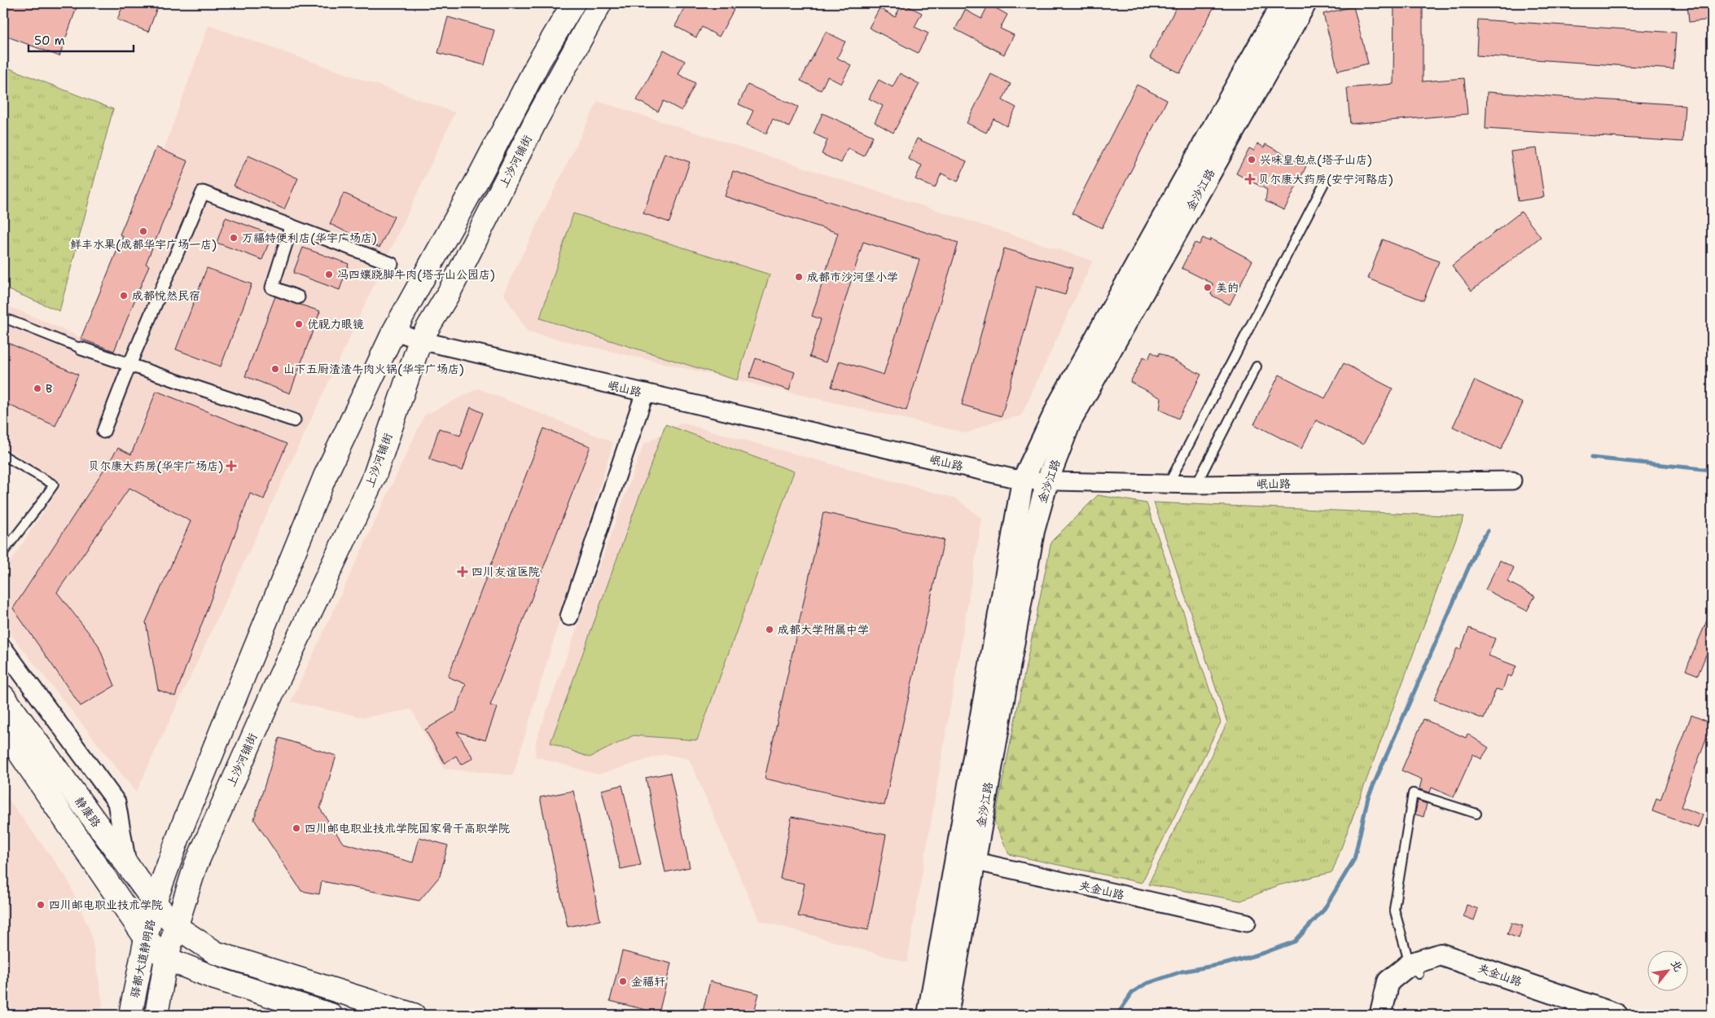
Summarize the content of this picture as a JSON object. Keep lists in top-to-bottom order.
{
  "streets": {
    "main road": ["上沙河铺街", "静康路", "驿都大道静明路"],
    "street": ["金沙江路", "岷山路", "夹金山路"]
  },
  "crossings": [
    ["上沙河铺街", "岷山路"],
    ["上沙河铺街", "静康路"],
    ["上沙河铺街", "驿都大道静明路"],
    ["金沙江路", "岷山路"],
    ["金沙江路", "夹金山路"],
    ["静康路", "驿都大道静明路"]
  ],
  "places": {
    "other": [
      "兴味皇包点(塔子山店)",
      "鲜丰水果(成都华宇广场一店)",
      "万福特便利店(华宇广场店)",
      "冯四孃跷脚牛肉(塔子山公园店)",
      "成都市沙河堡小学",
      "美的",
      "成都悦然民宿",
      "优视力眼镜",
      "山下五厨渣渣牛肉火锅(华宇广场店)",
      "B",
      "成都大学附属中学",
      "四川邮电职业技术学院国家骨干高职学院",
      "四川邮电职业技术学院",
      "金福轩"
    ],
    "health": ["贝尔康大药房(安宁河路店)", "贝尔康大药房(华宇广场店)", "四川友谊医院"]
  },
  "scale_bar": "50 m",
  "north": "top right"
}
